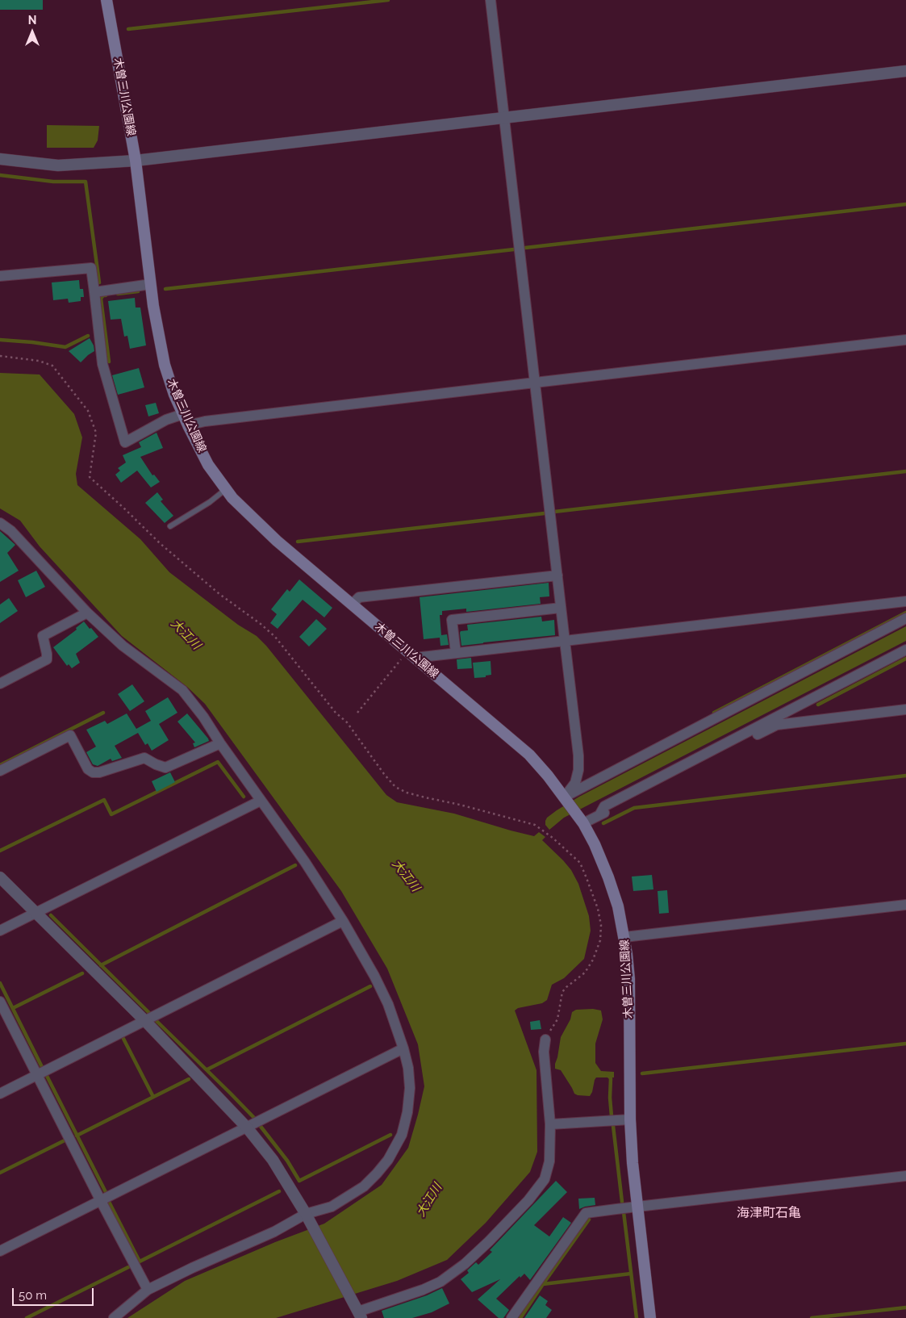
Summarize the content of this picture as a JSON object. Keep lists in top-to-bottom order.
{
  "streets": {
    "main road": ["木曽三川公園線"]
  },
  "districts": ["海津町石亀"],
  "water": ["大江川"],
  "scale_bar": "50 m",
  "north": "top"
}
